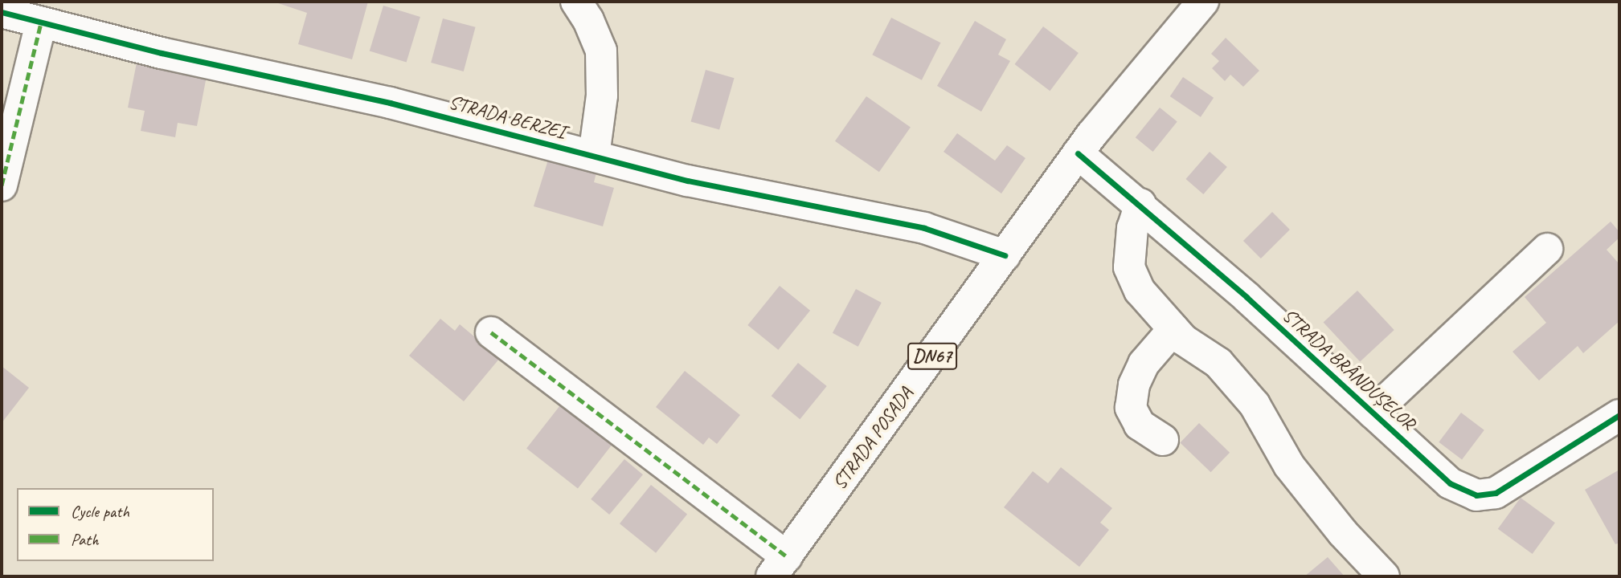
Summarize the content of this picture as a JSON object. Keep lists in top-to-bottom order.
{
  "streets": {
    "street": [
      "STRADA BERZEI",
      "DN67",
      "STRADA BRÂNDUȘELOR",
      "STRADA POSADA"
    ]
  },
  "crossings": [
    ["STRADA BERZEI", "STRADA POSADA"],
    ["DN67", "STRADA BRÂNDUȘELOR"],
    ["DN67", "STRADA POSADA"],
    ["STRADA BRÂNDUȘELOR", "STRADA POSADA"]
  ],
  "legend": ["Cycle path", "Path"]
}
